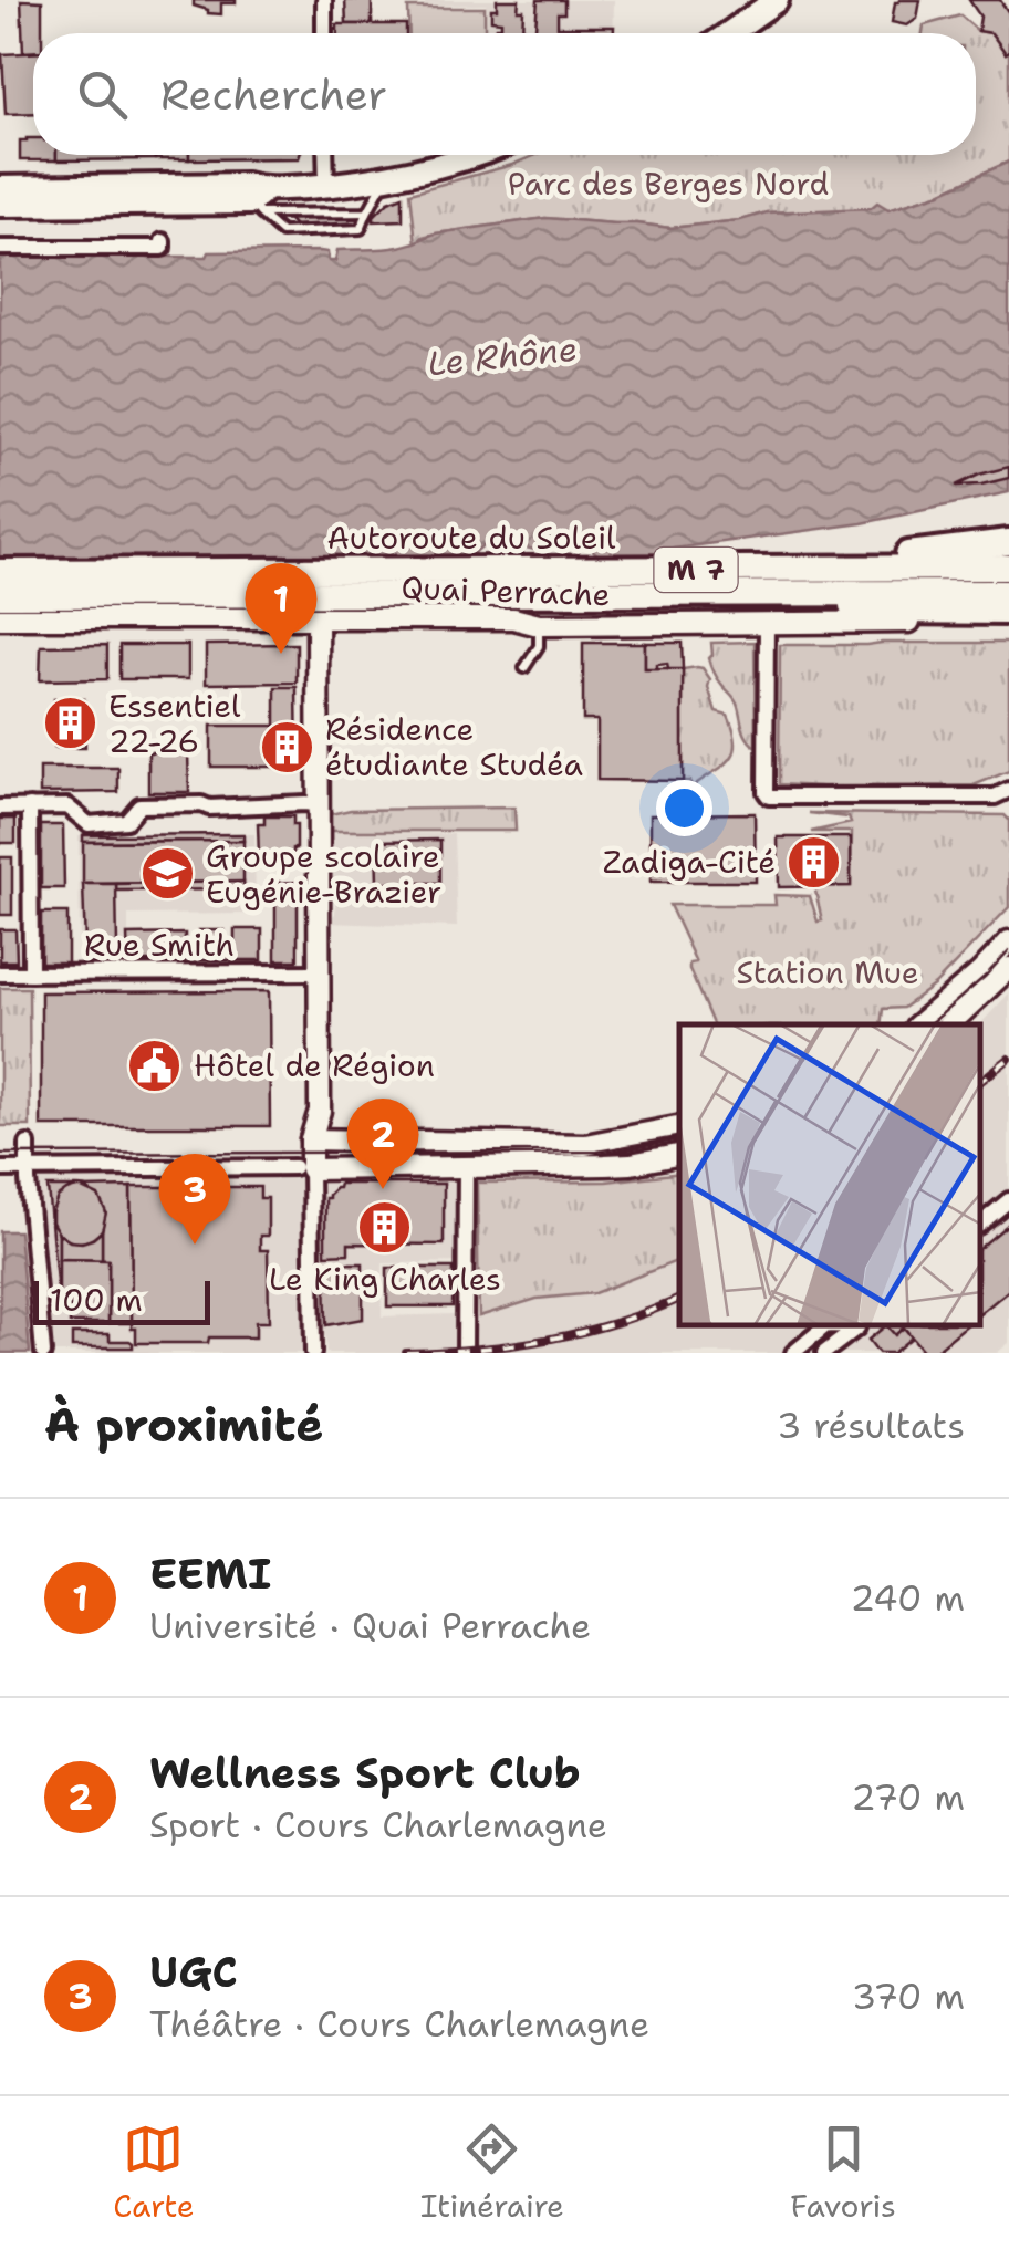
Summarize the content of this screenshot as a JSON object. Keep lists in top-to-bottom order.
{
  "streets": {
    "highway": ["Autoroute du Soleil", "M 7"],
    "street": ["Quai Perrache", "Rue Smith"]
  },
  "water": ["Le Rhône"],
  "parks": ["Parc des Berges Nord", "Station Mue"],
  "places": {
    "building": [
      "Essentiel 22-26",
      "Résidence étudiante Studéa",
      "Zadiga-Cité",
      "Le King Charles"
    ],
    "school or university": ["Groupe scolaire Eugénie-Brazier"],
    "public building": ["Hôtel de Région"]
  },
  "scale_bar": "100 m",
  "page": {
    "search": "Rechercher",
    "pins": ["1", "2", "3"],
    "scale": "100 m",
    "heading": ["À proximité", "3 résultats"],
    "list": [
      {
        "mark": "1",
        "name": "EEMI",
        "note": "Université · Quai Perrache",
        "value": "240 m"
      },
      {
        "mark": "2",
        "name": "Wellness Sport Club",
        "note": "Sport · Cours Charlemagne",
        "value": "270 m"
      },
      {
        "mark": "3",
        "name": "UGC",
        "note": "Théâtre · Cours Charlemagne",
        "value": "370 m"
      }
    ],
    "nav": ["Carte", "Itinéraire", "Favoris"]
  }
}
